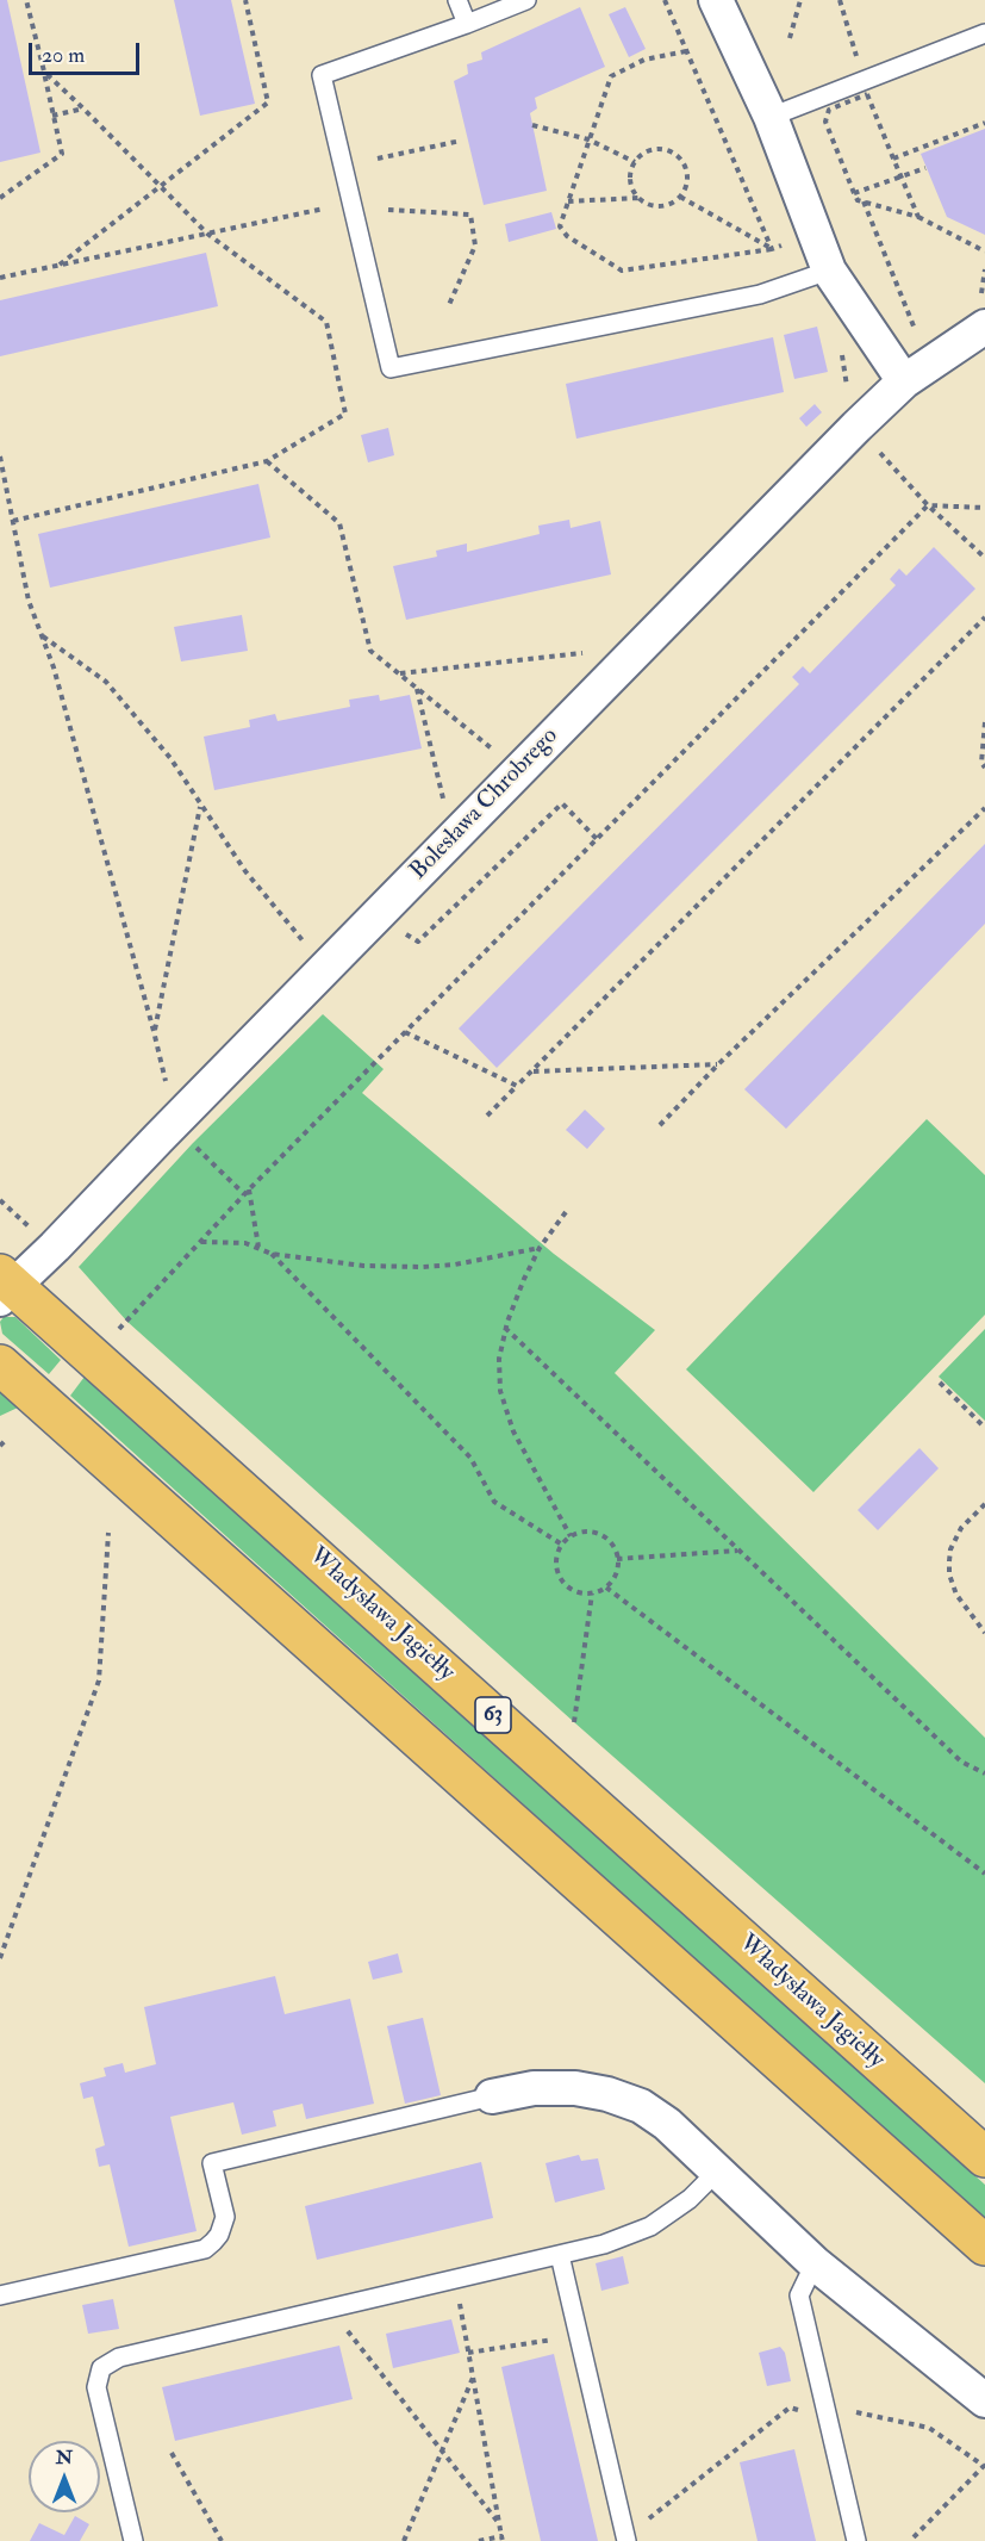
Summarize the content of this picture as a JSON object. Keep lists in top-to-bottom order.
{
  "streets": {
    "main road": ["Władysława Jagiełły", "63"],
    "street": ["Bolesława Chrobrego"]
  },
  "crossings": [
    ["Bolesława Chrobrego", "Władysława Jagiełły"]
  ],
  "scale_bar": "20 m",
  "north": "top"
}
